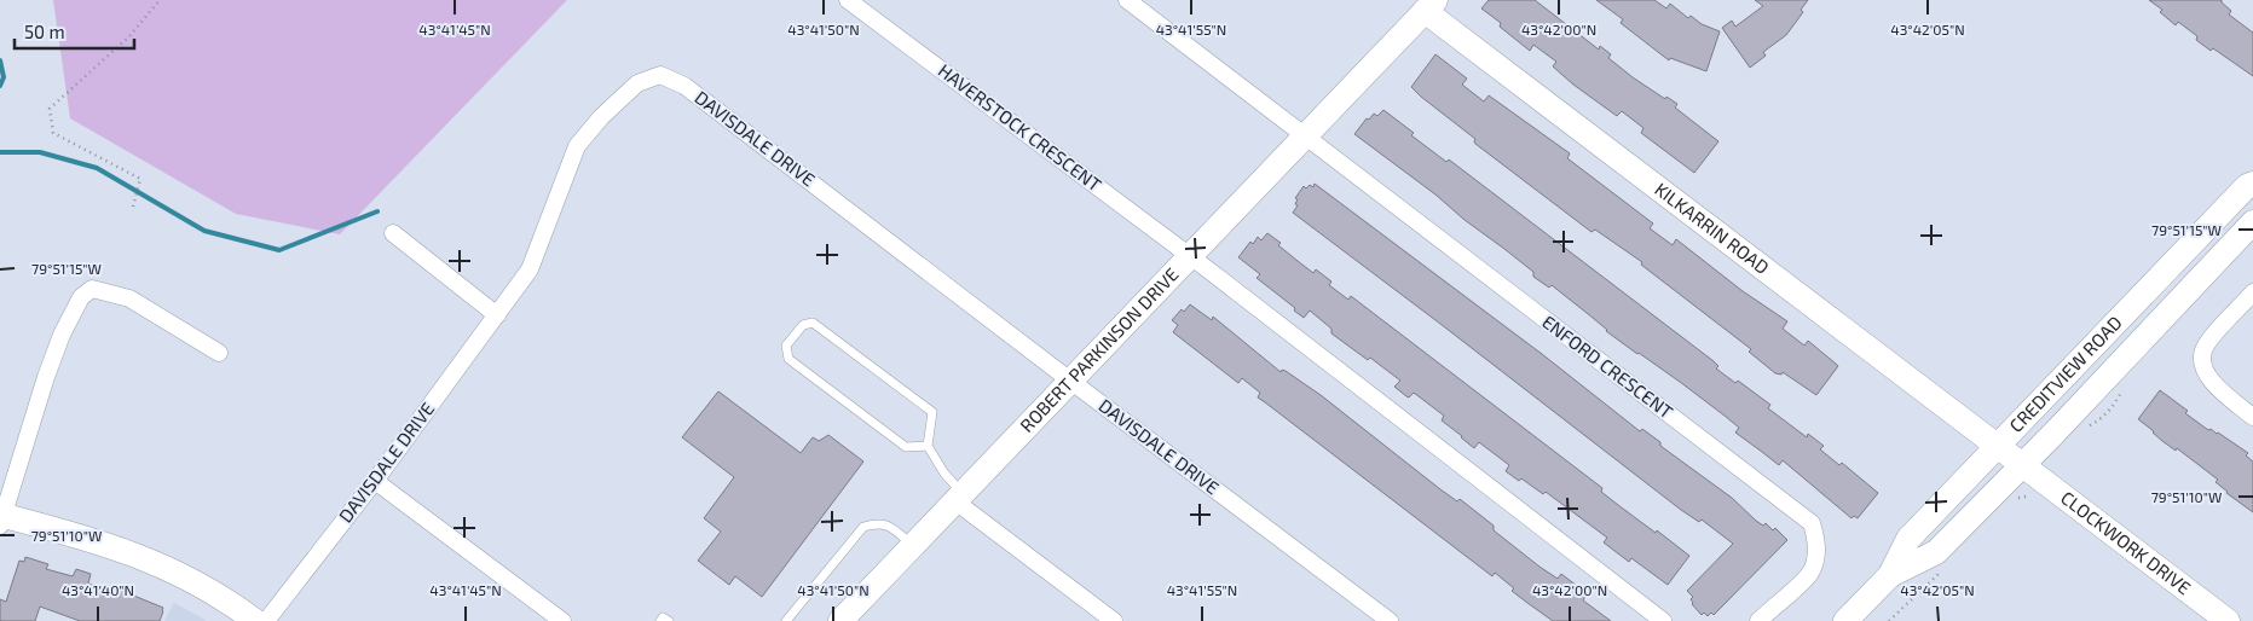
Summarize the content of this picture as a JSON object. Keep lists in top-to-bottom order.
{
  "streets": {
    "street": [
      "HAVERSTOCK CRESCENT",
      "DAVISDALE DRIVE",
      "KILKARRIN ROAD",
      "ROBERT PARKINSON DRIVE",
      "ENFORD CRESCENT",
      "CREDITVIEW ROAD",
      "CLOCKWORK DRIVE"
    ]
  },
  "crossings": [
    ["HAVERSTOCK CRESCENT", "ROBERT PARKINSON DRIVE"],
    ["DAVISDALE DRIVE", "ROBERT PARKINSON DRIVE"],
    ["KILKARRIN ROAD", "ROBERT PARKINSON DRIVE"],
    ["KILKARRIN ROAD", "CREDITVIEW ROAD"],
    ["KILKARRIN ROAD", "CLOCKWORK DRIVE"],
    ["ROBERT PARKINSON DRIVE", "ENFORD CRESCENT"],
    ["CREDITVIEW ROAD", "CLOCKWORK DRIVE"]
  ],
  "scale_bar": "50 m",
  "coordinates": [
    "43°41'45\"N",
    "43°41'50\"N",
    "43°41'55\"N",
    "43°42'00\"N",
    "43°42'05\"N",
    "79°51'15\"W",
    "79°51'10\"W",
    "43°41'40\"N"
  ]
}
